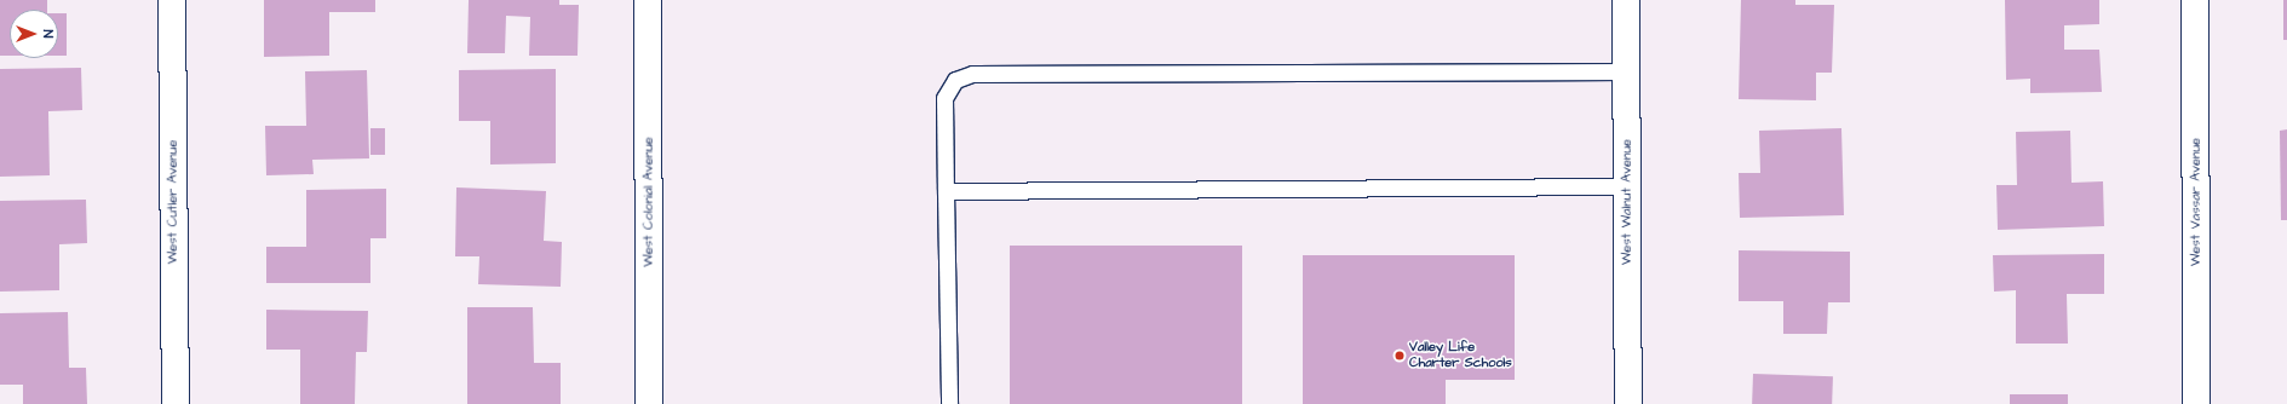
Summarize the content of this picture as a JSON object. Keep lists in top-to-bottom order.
{
  "streets": {
    "street": [
      "West Cutler Avenue",
      "West Colonial Avenue",
      "West Walnut Avenue",
      "West Vassar Avenue"
    ]
  },
  "places": ["Valley Life Charter Schools"],
  "north": "right"
}
